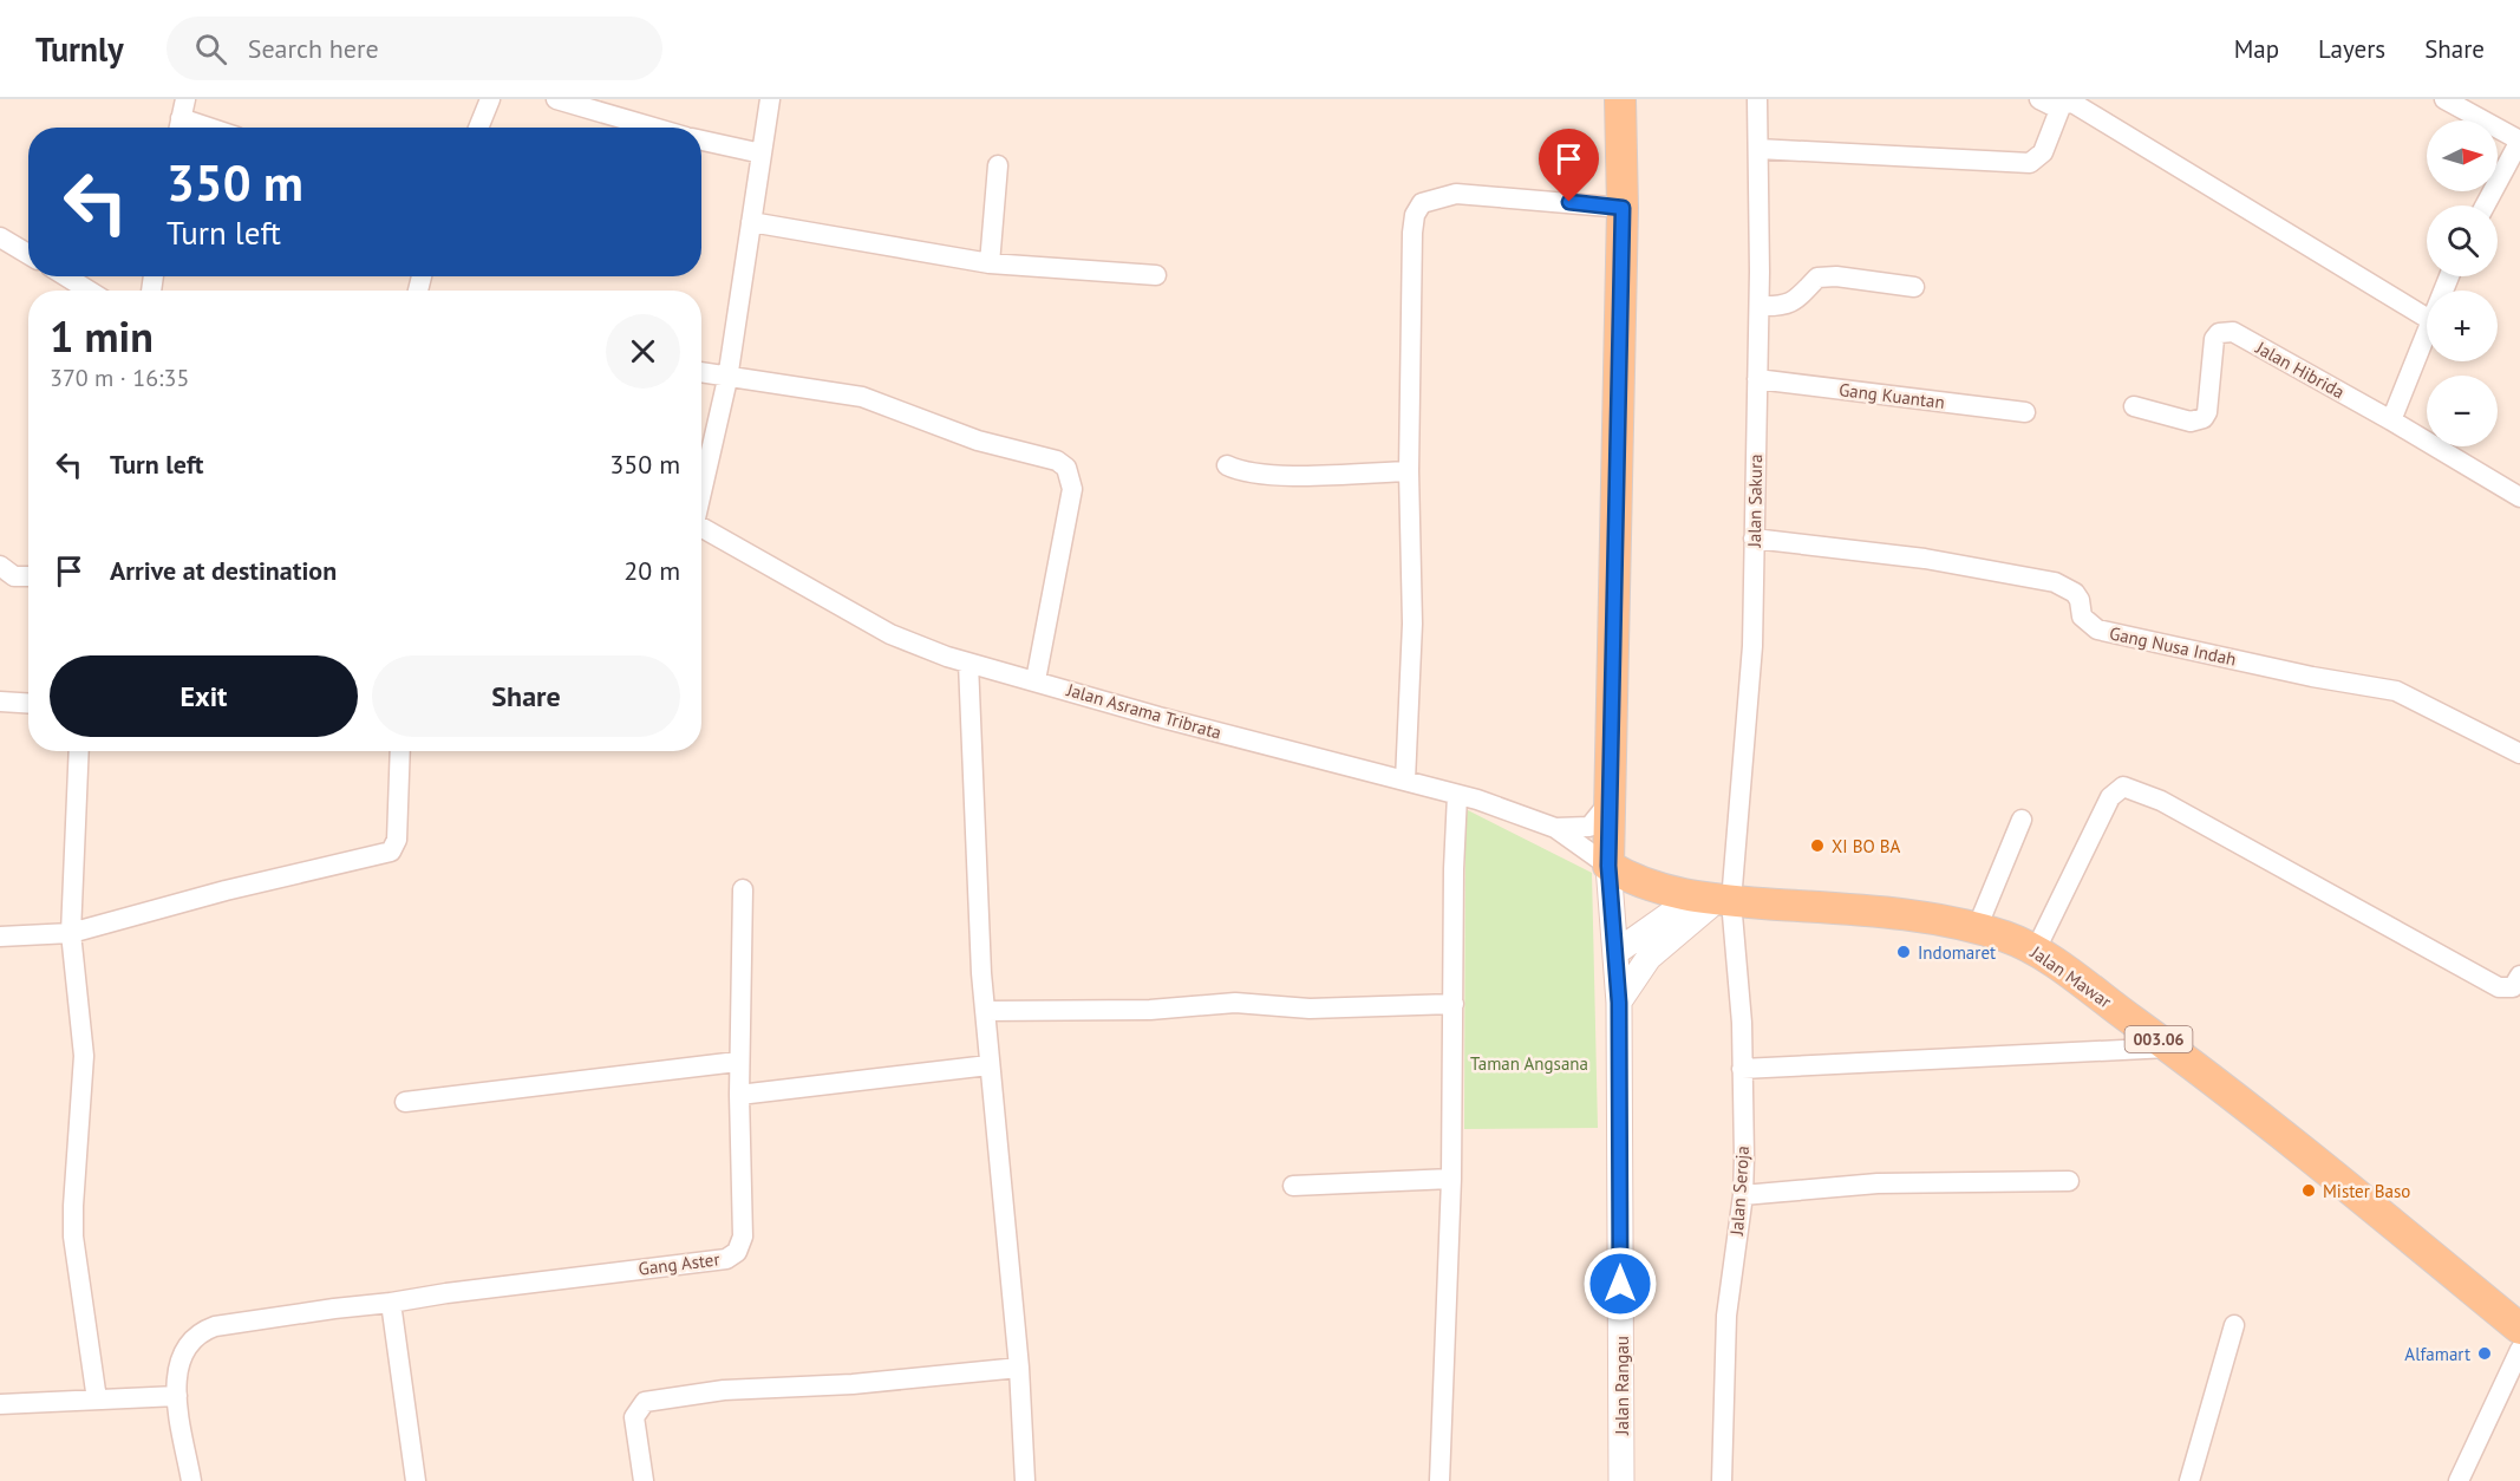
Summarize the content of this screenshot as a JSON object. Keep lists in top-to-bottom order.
{
  "streets": {
    "main road": ["Jalan Mawar", "003.06", "Jalan Rangau"],
    "street": [
      "Jalan Hibrida",
      "Gang Kuantan",
      "Jalan Sakura",
      "Gang Nusa Indah",
      "Jalan Asrama Tribrata",
      "Jalan Seroja",
      "Gang Aster"
    ]
  },
  "crossings": [
    ["Gang Kuantan", "Jalan Sakura"],
    ["Jalan Sakura", "Gang Nusa Indah"],
    ["Jalan Sakura", "Jalan Mawar"],
    ["Jalan Sakura", "Jalan Seroja"],
    ["Jalan Asrama Tribrata", "Jalan Mawar"],
    ["Jalan Asrama Tribrata", "Jalan Rangau"],
    ["Jalan Mawar", "Jalan Seroja"],
    ["Jalan Mawar", "Jalan Rangau"]
  ],
  "parks": ["Taman Angsana"],
  "places": [
    "XI BO BA",
    "Indomaret",
    "Mister Baso",
    "Alfamart"
  ],
  "north": "right",
  "page": {
    "header": "Turnly",
    "search": "Search here",
    "nav": ["Map", "Layers", "Share"],
    "map_buttons": ["+", "−"],
    "turn": ["350 m", "Turn left"],
    "heading": ["1 min", "370 m · 16:35"],
    "list": [
      {
        "name": "Turn left",
        "value": "350 m"
      },
      {
        "name": "Arrive at destination",
        "value": "20 m"
      }
    ],
    "buttons": ["Exit", "Share"]
  }
}
